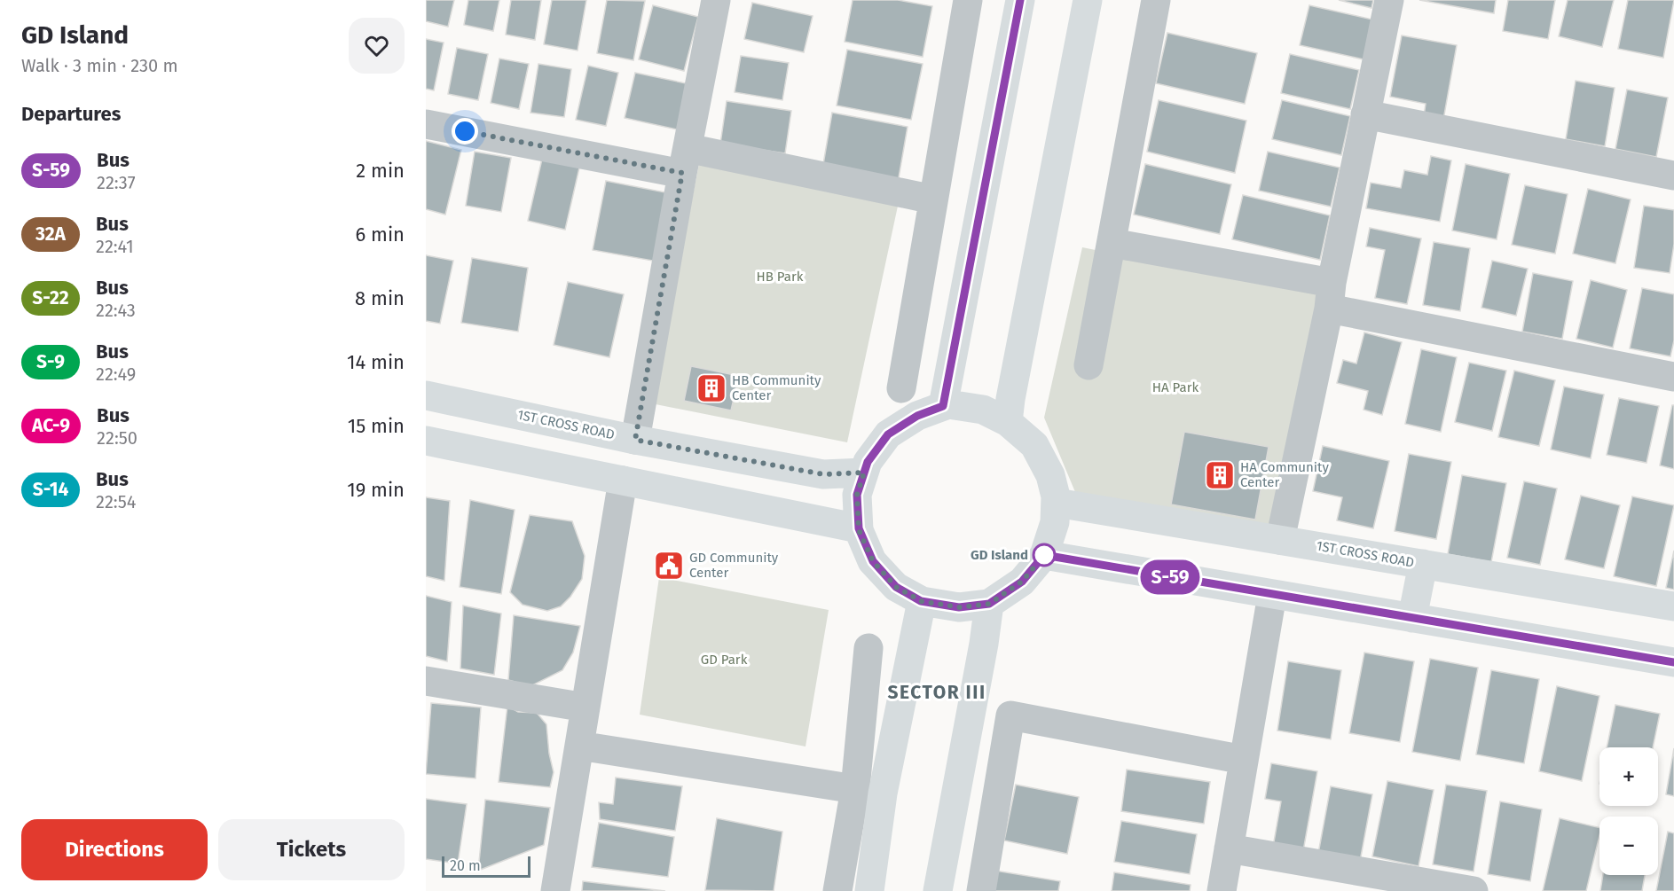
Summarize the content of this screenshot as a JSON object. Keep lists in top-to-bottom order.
{
  "streets": {
    "street": ["1ST CROSS ROAD"]
  },
  "districts": ["SECTOR III"],
  "parks": ["HB Park", "HA Park", "GD Park"],
  "places": {
    "building": ["HB Community Center", "HA Community Center"],
    "other": ["GD Island"],
    "public building": ["GD Community Center"]
  },
  "lines": ["bus line S-59"],
  "scale_bar": "20 m",
  "page": {
    "heading": [
      ["GD Island", "Walk · 3 min · 230 m"],
      "Departures"
    ],
    "on_map": "S-59",
    "list": [
      {
        "mark": "S-59",
        "name": "Bus",
        "note": "22:37",
        "value": "2 min"
      },
      {
        "mark": "32A",
        "name": "Bus",
        "note": "22:41",
        "value": "6 min"
      },
      {
        "mark": "S-22",
        "name": "Bus",
        "note": "22:43",
        "value": "8 min"
      },
      {
        "mark": "S-9",
        "name": "Bus",
        "note": "22:49",
        "value": "14 min"
      },
      {
        "mark": "AC-9",
        "name": "Bus",
        "note": "22:50",
        "value": "15 min"
      },
      {
        "mark": "S-14",
        "name": "Bus",
        "note": "22:54",
        "value": "19 min"
      }
    ],
    "map_buttons": ["+", "−"],
    "buttons": ["Directions", "Tickets"],
    "scale": "20 m"
  }
}
